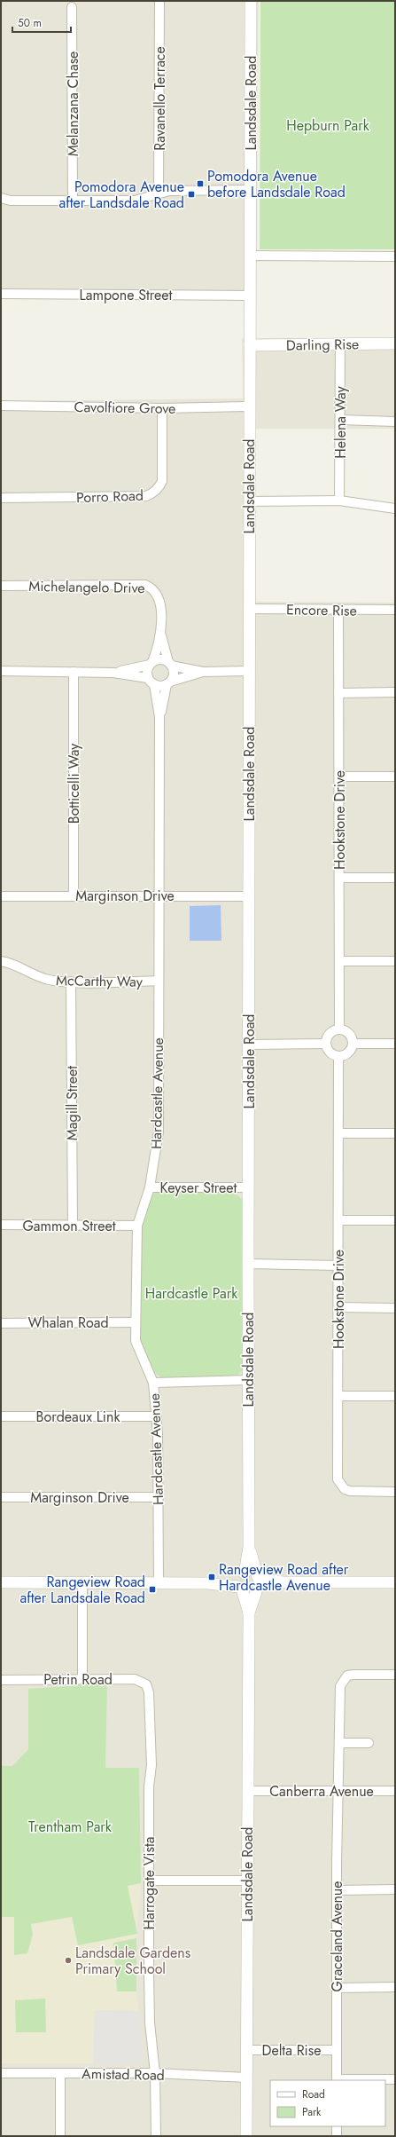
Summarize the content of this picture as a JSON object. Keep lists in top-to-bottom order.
{
  "streets": {
    "street": [
      "Ravanello Terrace",
      "Landsdale Road",
      "Melanzana Chase",
      "Lampone Street",
      "Darling Rise",
      "Cavolfiore Grove",
      "Helena Way",
      "Porro Road",
      "Michelangelo Drive",
      "Encore Rise",
      "Botticelli Way",
      "Hookstone Drive",
      "Marginson Drive",
      "McCarthy Way",
      "Hardcastle Avenue",
      "Magill Street",
      "Keyser Street",
      "Gammon Street",
      "Whalan Road",
      "Bordeaux Link",
      "Petrin Road",
      "Canberra Avenue",
      "Harrogate Vista",
      "Graceland Avenue",
      "Delta Rise",
      "Amistad Road"
    ]
  },
  "crossings": [
    ["Landsdale Road", "Lampone Street"],
    ["Landsdale Road", "Darling Rise"],
    ["Landsdale Road", "Cavolfiore Grove"],
    ["Landsdale Road", "Encore Rise"],
    ["Landsdale Road", "Marginson Drive"],
    ["Landsdale Road", "Keyser Street"],
    ["Landsdale Road", "Canberra Avenue"],
    ["Landsdale Road", "Delta Rise"],
    ["Landsdale Road", "Amistad Road"],
    ["Darling Rise", "Helena Way"],
    ["Cavolfiore Grove", "Porro Road"],
    ["Encore Rise", "Hookstone Drive"],
    ["Botticelli Way", "Marginson Drive"],
    ["Marginson Drive", "Hardcastle Avenue"],
    ["McCarthy Way", "Hardcastle Avenue"],
    ["McCarthy Way", "Magill Street"],
    ["Hardcastle Avenue", "Keyser Street"],
    ["Hardcastle Avenue", "Gammon Street"],
    ["Hardcastle Avenue", "Whalan Road"],
    ["Hardcastle Avenue", "Bordeaux Link"],
    ["Magill Street", "Gammon Street"],
    ["Petrin Road", "Harrogate Vista"],
    ["Canberra Avenue", "Graceland Avenue"],
    ["Harrogate Vista", "Amistad Road"],
    ["Graceland Avenue", "Delta Rise"]
  ],
  "parks": ["Hepburn Park", "Hardcastle Park", "Trentham Park"],
  "places": {
    "transit": [
      "Pomodora Avenue before Landsdale Road",
      "Pomodora Avenue after Landsdale Road",
      "Rangeview Road after Hardcastle Avenue",
      "Rangeview Road after Landsdale Road"
    ],
    "other": ["Landsdale Gardens Primary School"]
  },
  "legend": ["Road", "Park"],
  "scale_bar": "50 m"
}
